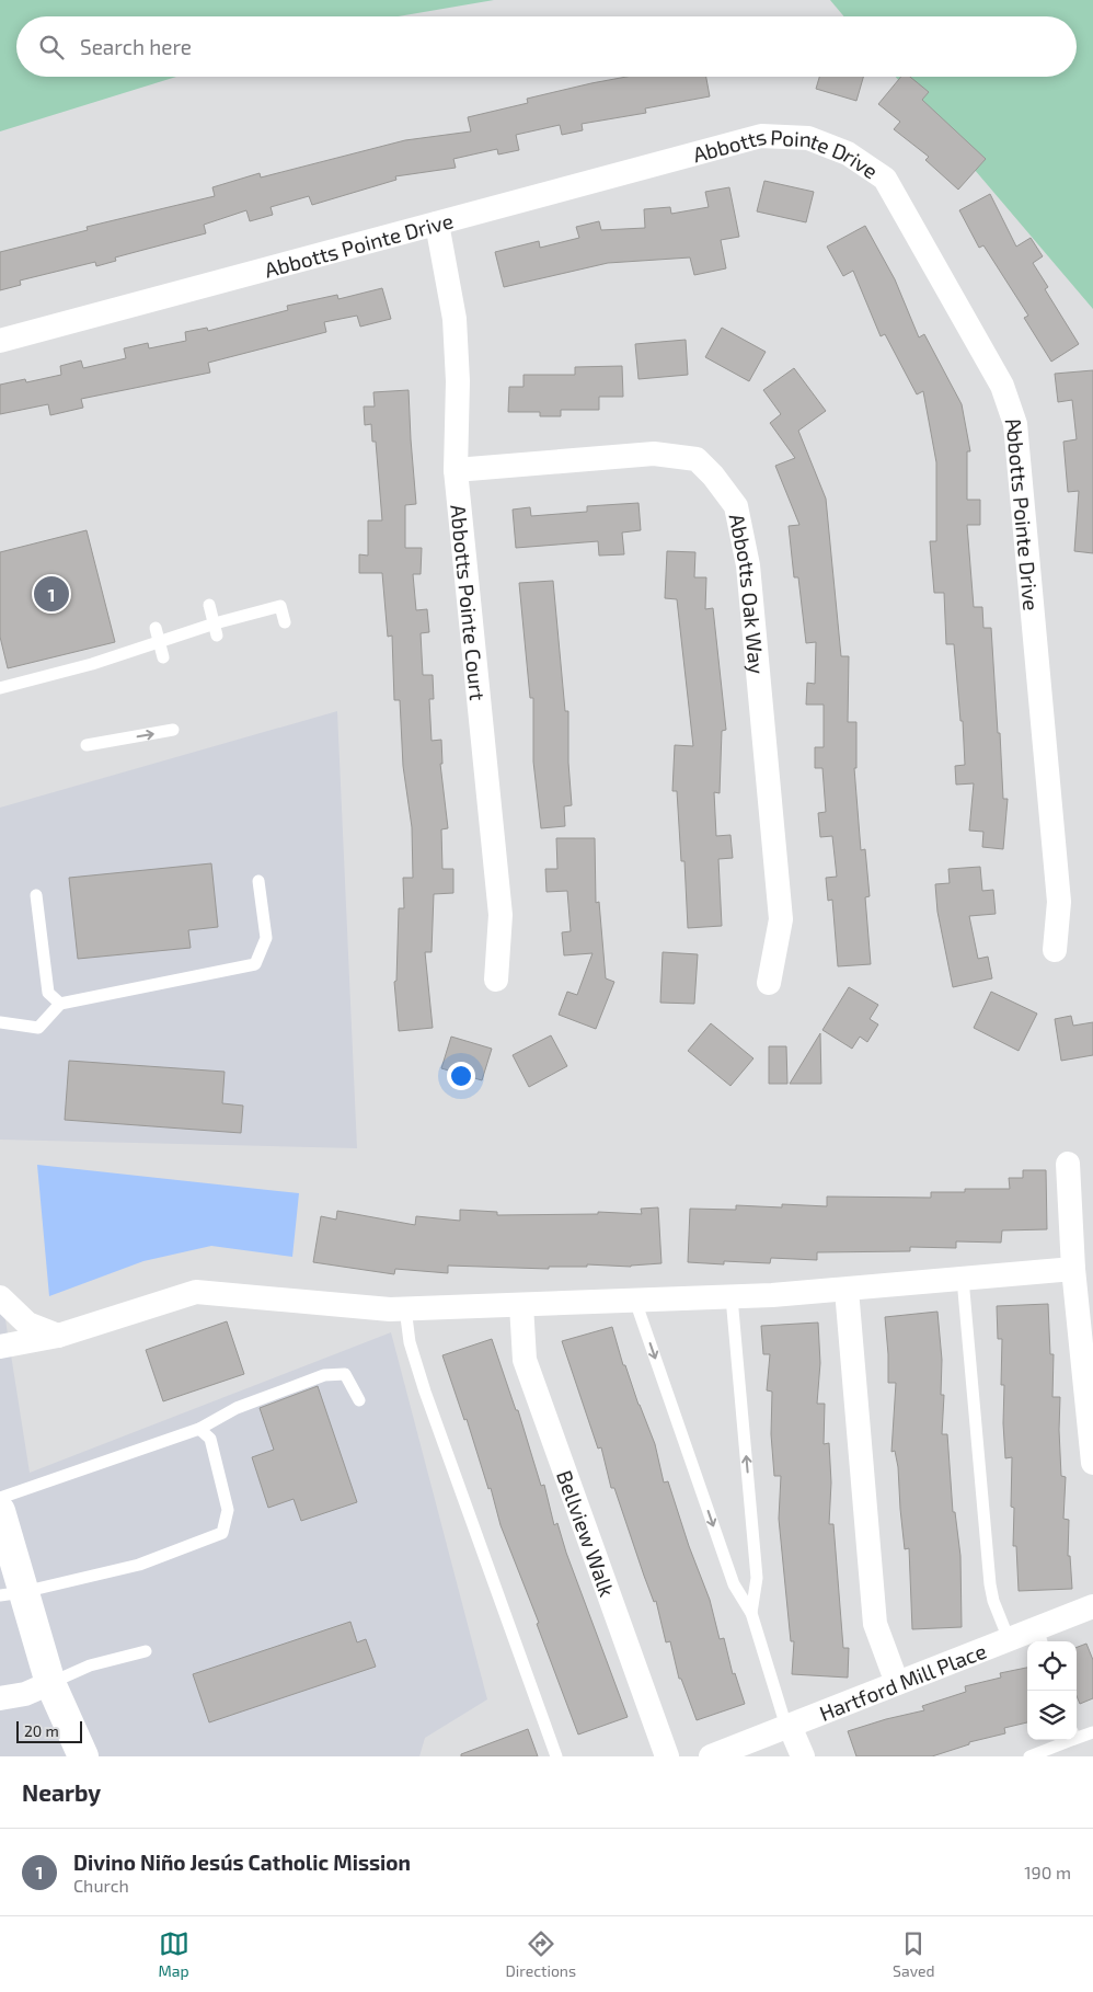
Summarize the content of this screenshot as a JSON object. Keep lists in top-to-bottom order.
{
  "streets": {
    "street": [
      "Abbotts Pointe Drive",
      "Abbotts Oak Way",
      "Abbotts Pointe Court",
      "Bellview Walk",
      "Hartford Mill Place"
    ]
  },
  "crossings": [
    ["Abbotts Pointe Drive", "Abbotts Pointe Court"],
    ["Abbotts Oak Way", "Abbotts Pointe Court"]
  ],
  "scale_bar": "20 m",
  "page": {
    "search": "Search here",
    "pins": "1",
    "scale": "20 m",
    "heading": "Nearby",
    "list": [
      {
        "mark": "1",
        "name": "Divino Niño Jesús Catholic Mission",
        "note": "Church",
        "value": "190 m"
      }
    ],
    "nav": ["Map", "Directions", "Saved"]
  }
}
